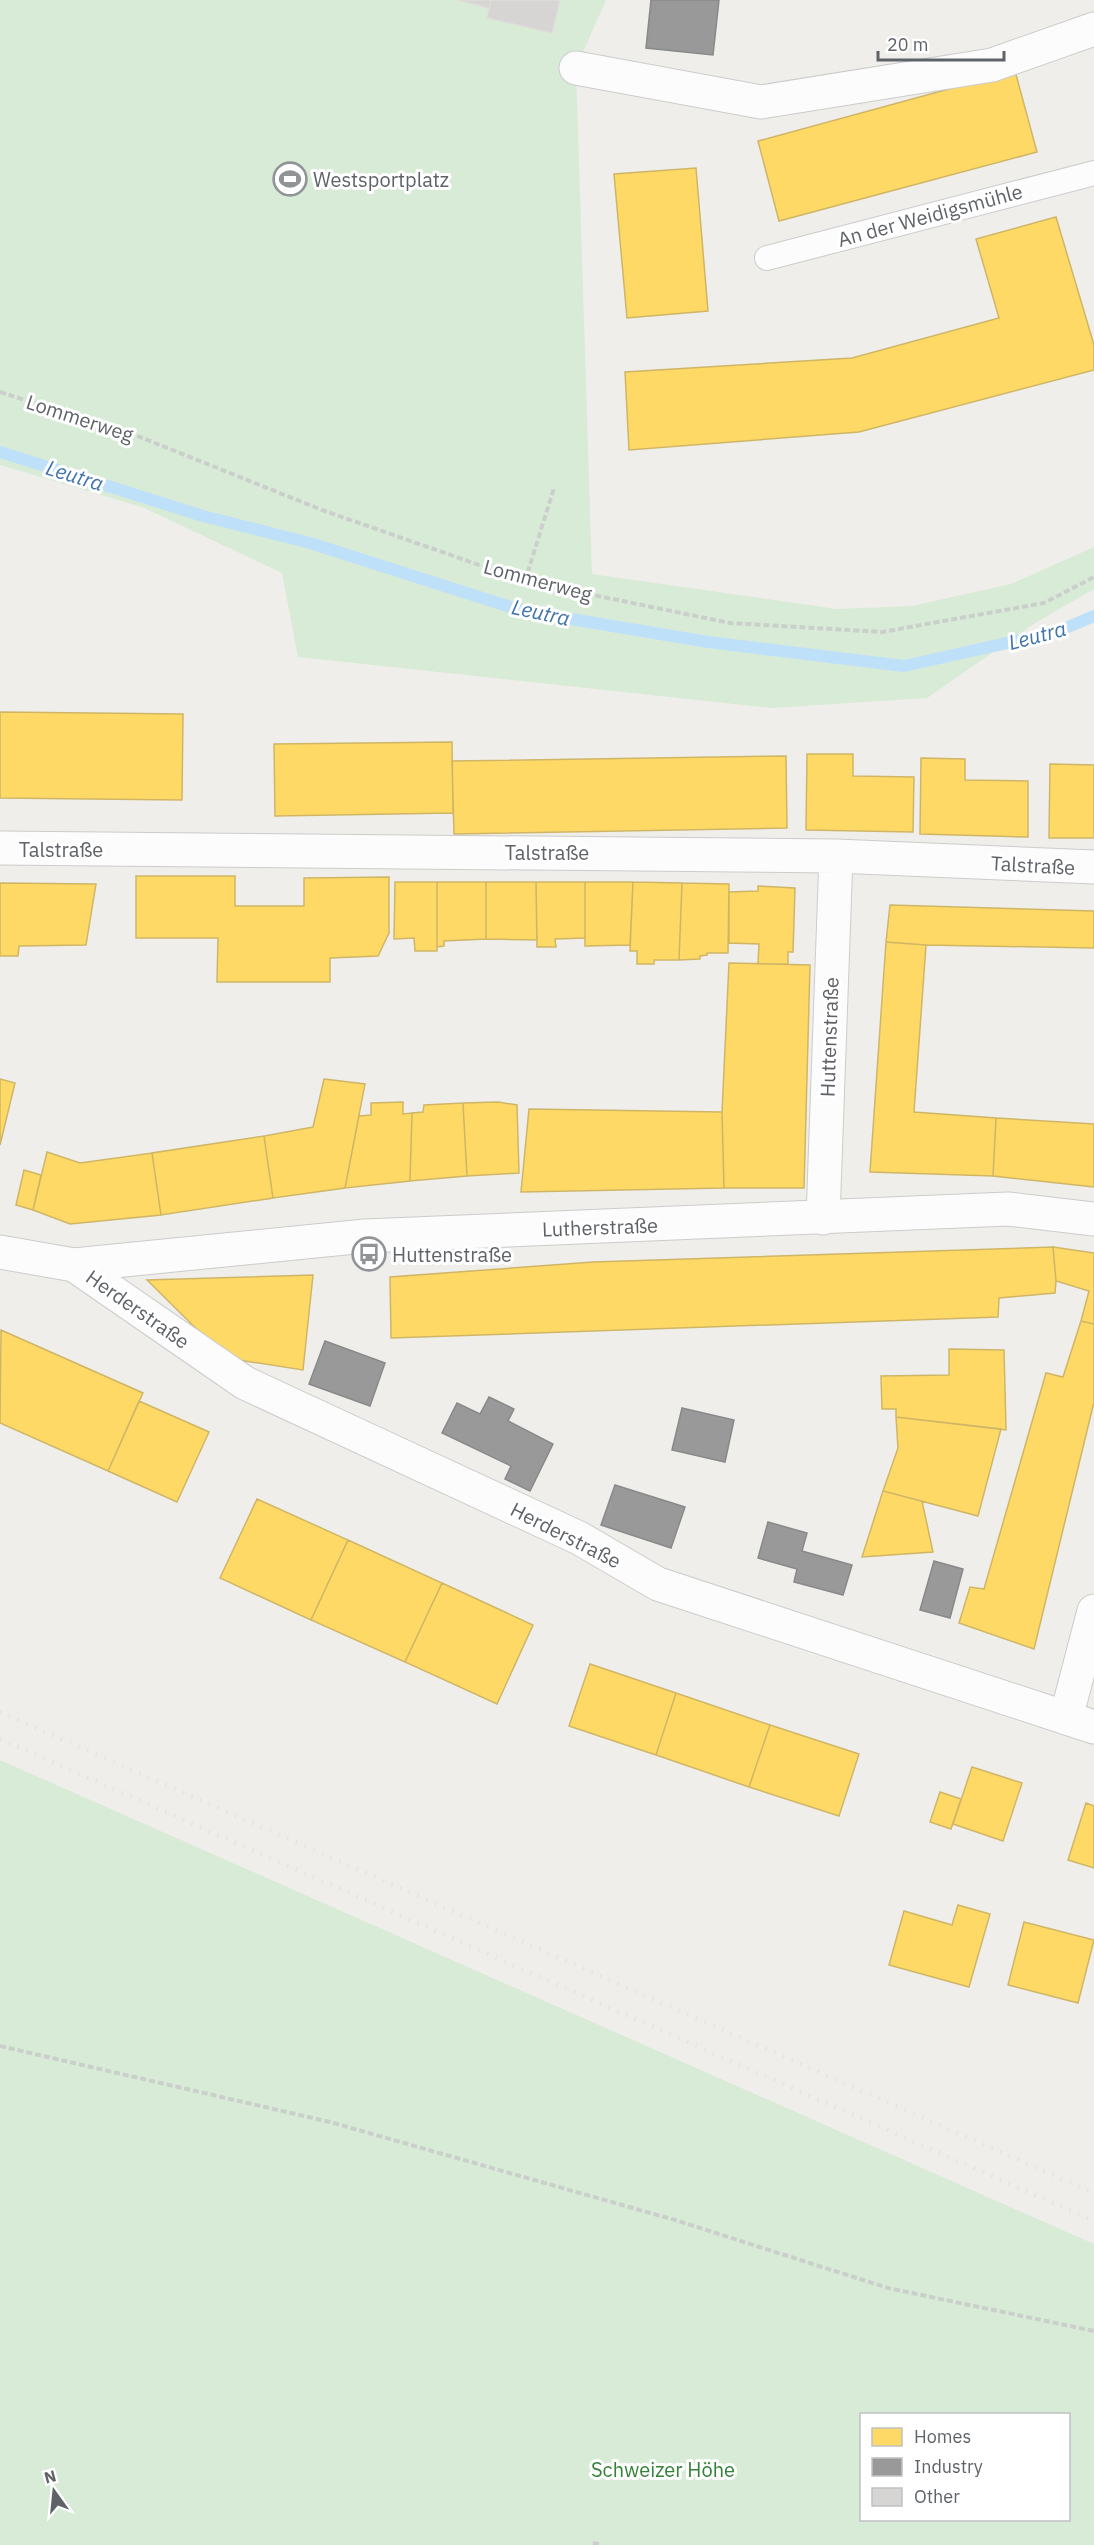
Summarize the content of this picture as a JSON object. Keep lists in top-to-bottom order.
{
  "streets": {
    "street": [
      "Talstraße",
      "Huttenstraße",
      "Lutherstraße",
      "Herderstraße"
    ],
    "lane": ["An der Weidigsmühle"],
    "path": ["Lommerweg"]
  },
  "crossings": [
    ["Talstraße", "Huttenstraße"],
    ["Huttenstraße", "Lutherstraße"],
    ["Lutherstraße", "Herderstraße"]
  ],
  "water": ["Leutra"],
  "parks": ["Schweizer Höhe"],
  "places": {
    "sports": ["Westsportplatz"],
    "bus stop": ["Huttenstraße"]
  },
  "legend": ["Homes", "Industry", "Other"],
  "scale_bar": "20 m",
  "north": "top"
}
